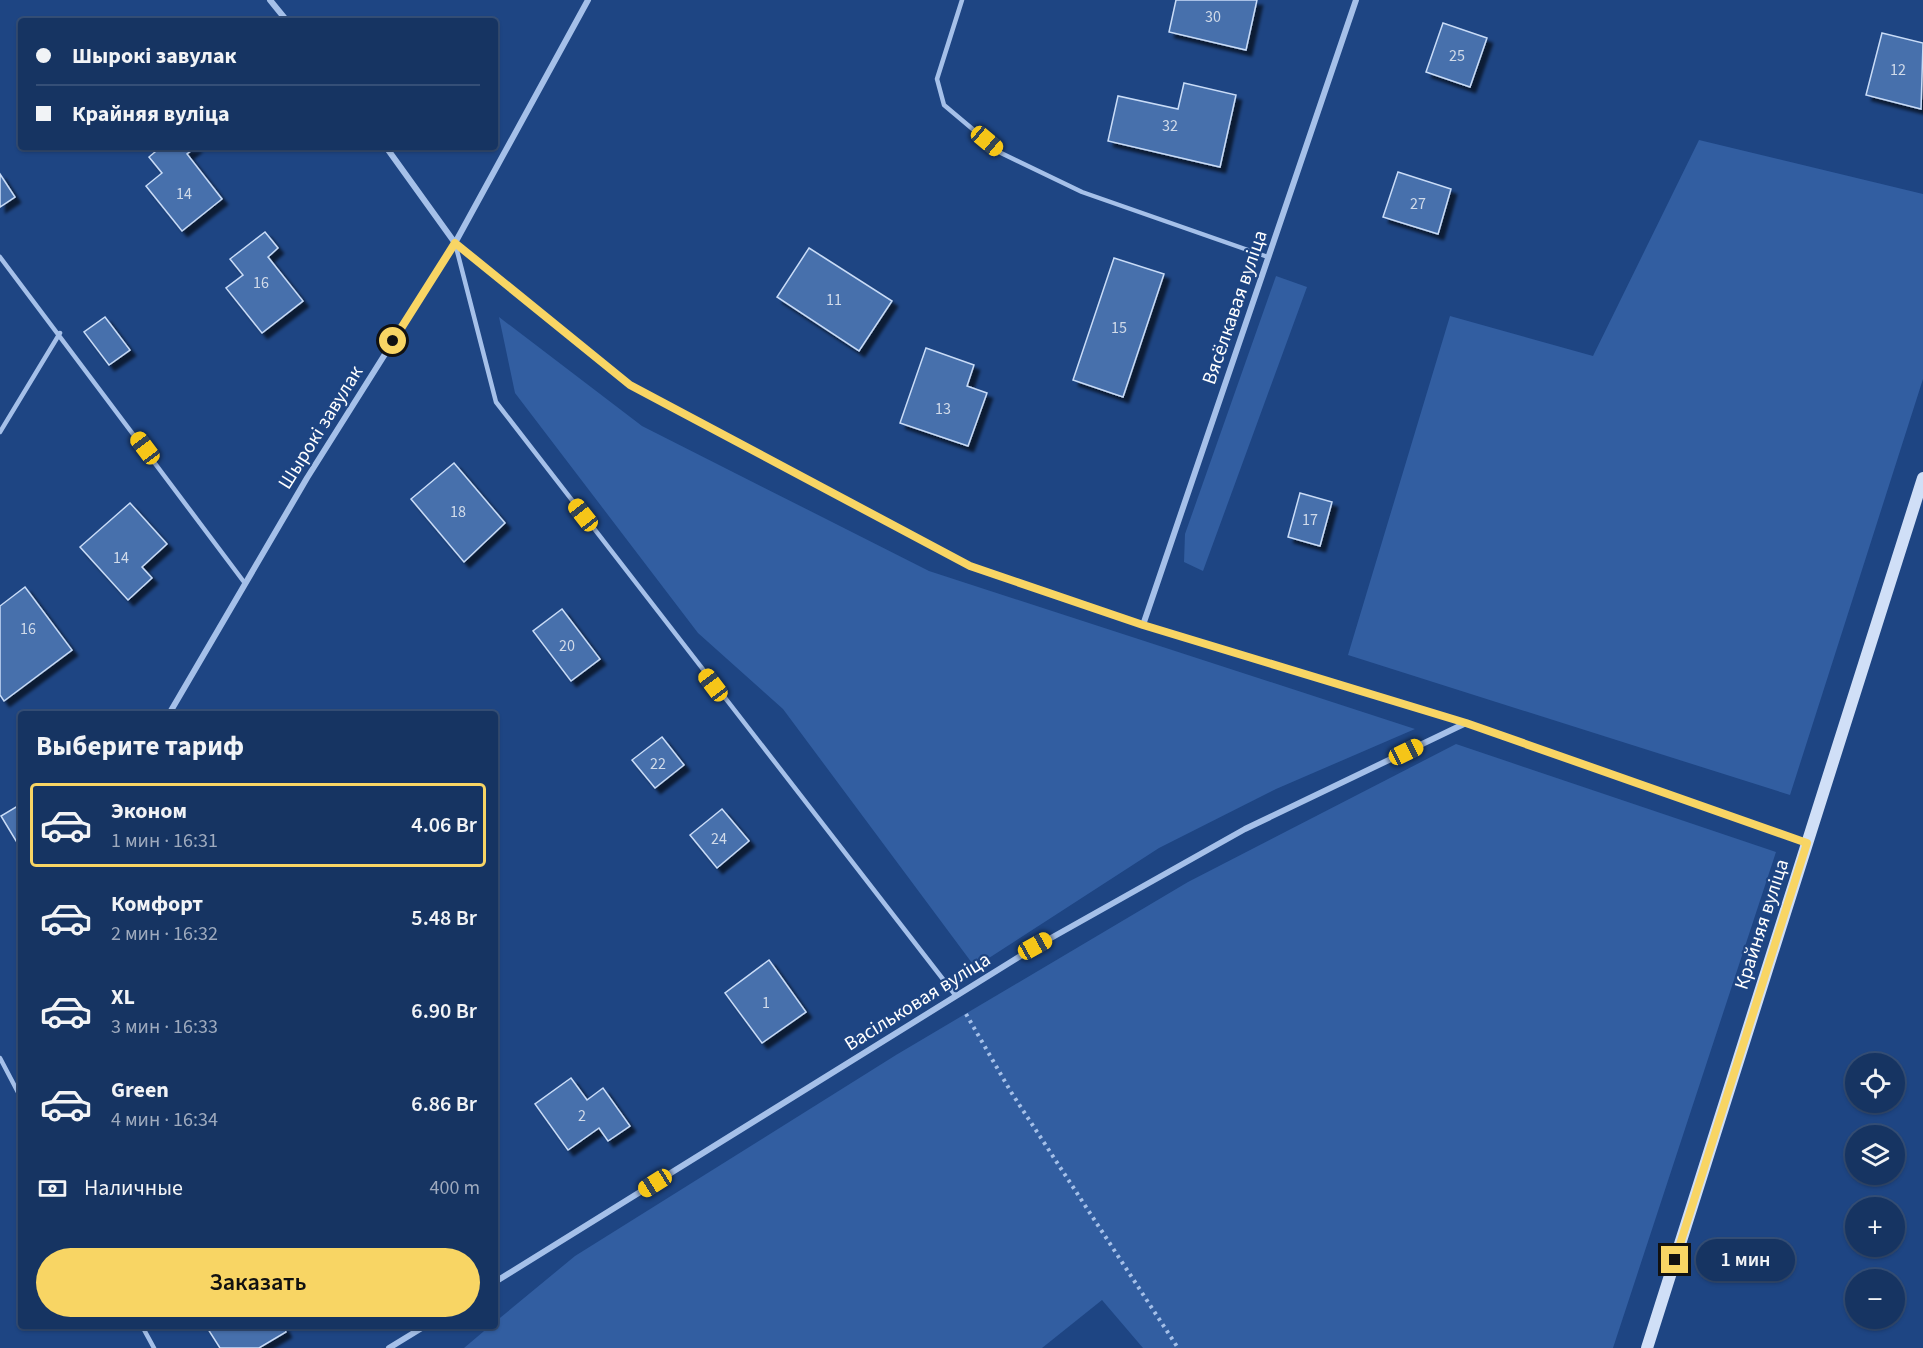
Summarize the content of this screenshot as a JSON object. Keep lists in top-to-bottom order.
{
  "streets": {
    "street": [
      "Вясёлкавая вуліца",
      "Шырокі завулак",
      "Крайняя вуліца",
      "Васільковая вуліца"
    ]
  },
  "house_numbers": [
    "30",
    "25",
    "12",
    "32",
    "14",
    "27",
    "16",
    "11",
    "15",
    "13",
    "18",
    "17",
    "14",
    "16",
    "20",
    "22",
    "24",
    "1",
    "2"
  ],
  "page": {
    "banner": ["Шырокі завулак", "Крайняя вуліца"],
    "heading": "Выберите тариф",
    "list": [
      {
        "name": "Эконом",
        "note": "1 мин · 16:31",
        "value": "4.06 Br"
      },
      {
        "name": "Комфорт",
        "note": "2 мин · 16:32",
        "value": "5.48 Br"
      },
      {
        "name": "XL",
        "note": "3 мин · 16:33",
        "value": "6.90 Br"
      },
      {
        "name": "Green",
        "note": "4 мин · 16:34",
        "value": "6.86 Br"
      }
    ],
    "map_buttons": ["+", "−"],
    "pay": ["Наличные", "400 m"],
    "buttons": "Заказать",
    "bubble": "1 мин"
  }
}
